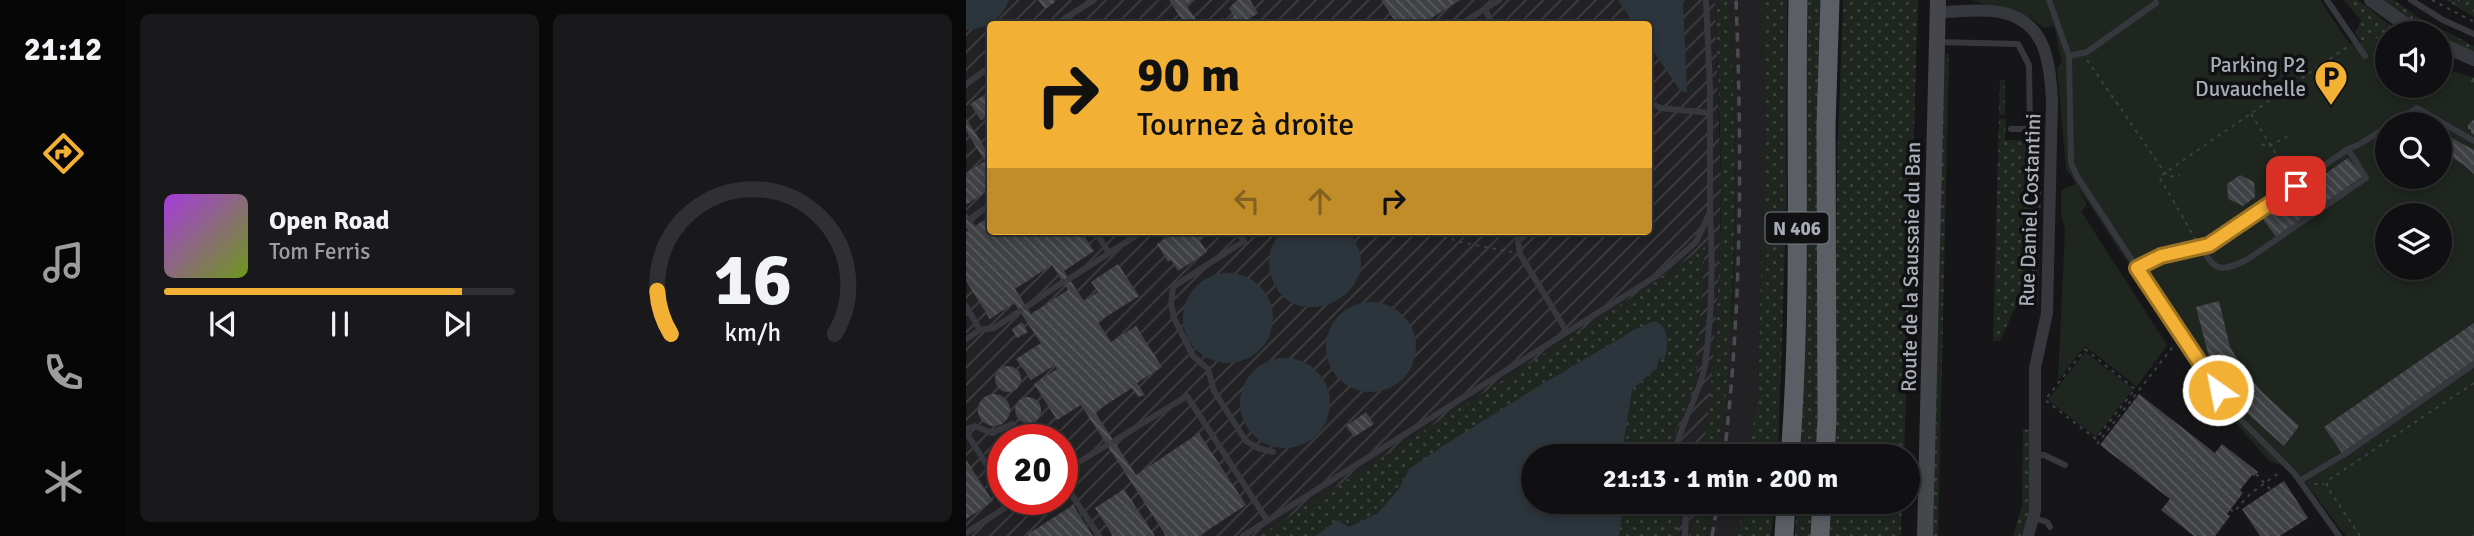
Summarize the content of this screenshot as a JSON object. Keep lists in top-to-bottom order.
{
  "streets": {
    "highway": ["N 406"],
    "main road": ["Route de la Saussaie du Ban"],
    "street": ["Rue Daniel Costantini"]
  },
  "crossings": [
    ["Rue Daniel Costantini", "Route de la Saussaie du Ban"]
  ],
  "places": {
    "parking": ["Parking P2 Duvauchelle"]
  },
  "page": {
    "tabs": "21:12",
    "turn": ["90 m", "Tournez à droite"],
    "song": ["Open Road", "Tom Ferris"],
    "limit": "20",
    "trip": "21:13 · 1 min · 200 m",
    "gauge": ["16", "km/h"]
  }
}
